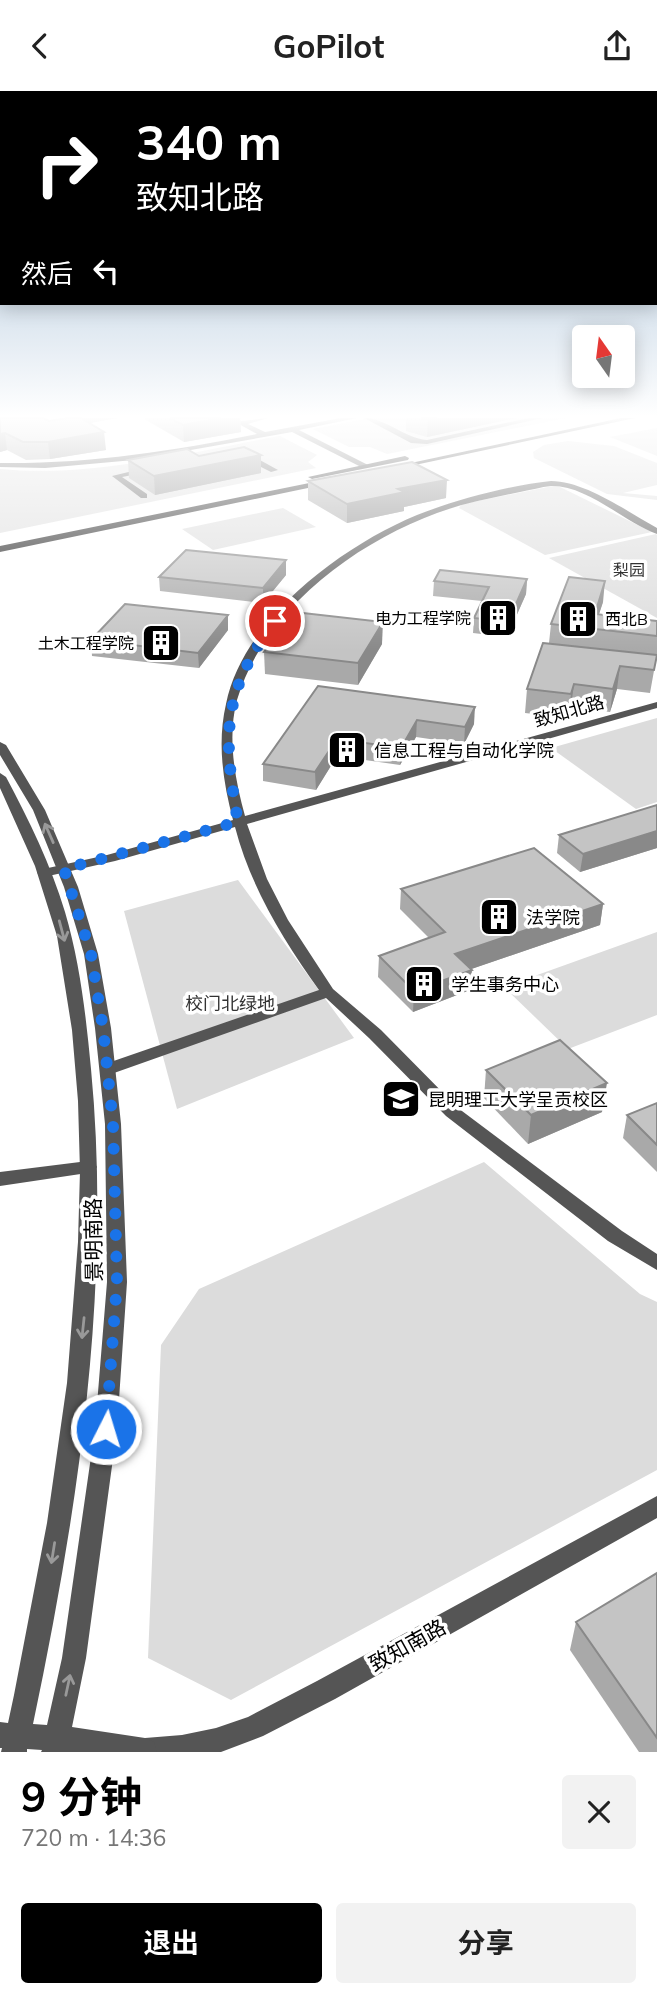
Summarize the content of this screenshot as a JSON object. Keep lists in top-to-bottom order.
{
  "streets": {
    "street": ["致知北路", "景明南路", "致知南路"]
  },
  "crossings": [
    ["致知北路", "景明南路"],
    ["景明南路", "致知南路"]
  ],
  "parks": ["梨园", "校门北绿地"],
  "places": {
    "building": [
      "电力工程学院",
      "西北B",
      "土木工程学院",
      "信息工程与自动化学院",
      "法学院",
      "学生事务中心"
    ],
    "school or university": ["昆明理工大学呈贡校区"]
  },
  "north": "top",
  "page": {
    "header": "GoPilot",
    "turn": ["340 m", "致知北路"],
    "then": "然后",
    "heading": ["9 分钟", "720 m · 14:36"],
    "buttons": ["退出", "分享"]
  }
}
